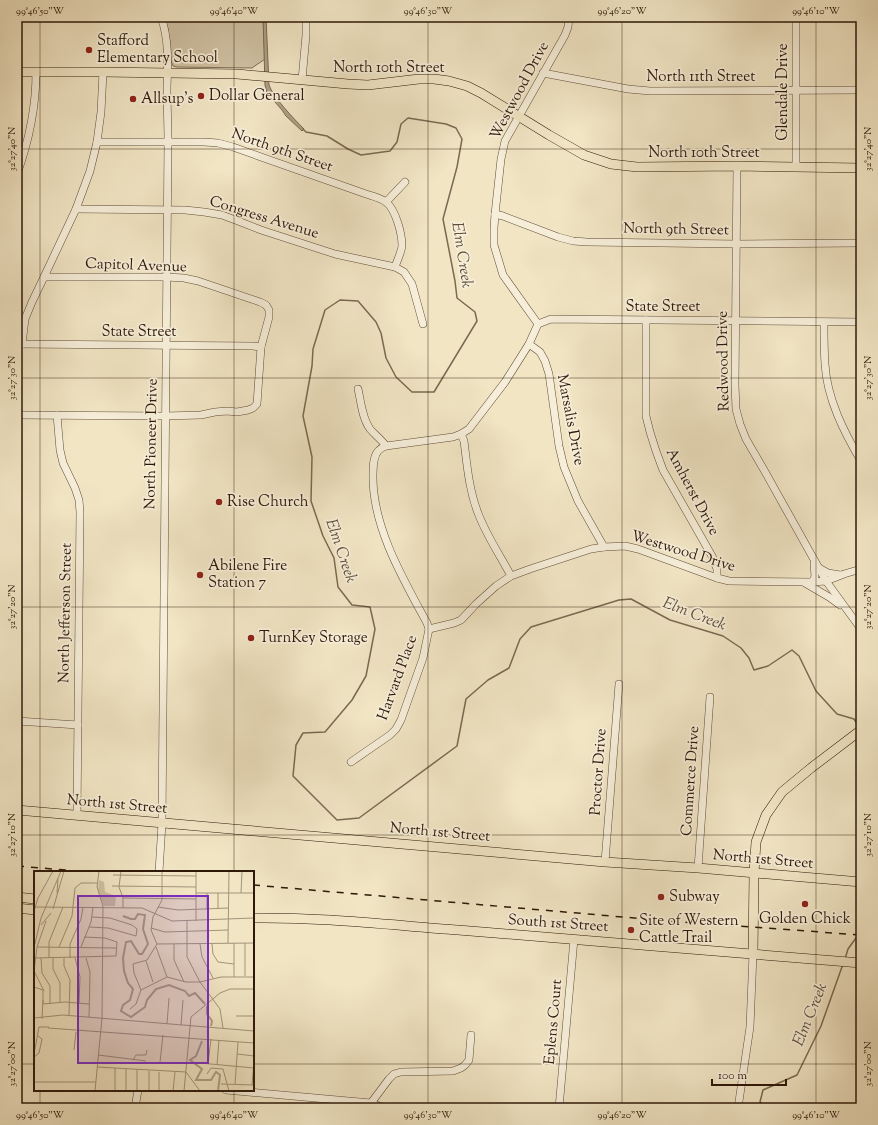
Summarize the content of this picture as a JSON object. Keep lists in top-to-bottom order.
{
  "streets": {
    "main road": ["North 10th Street", "North 1st Street", "South 1st Street"],
    "street": [
      "North 11th Street",
      "Westwood Drive",
      "Glendale Drive",
      "North 9th Street",
      "Congress Avenue",
      "Capitol Avenue",
      "State Street",
      "Redwood Drive",
      "Marsalis Drive",
      "North Pioneer Drive",
      "Amherst Drive",
      "North Jefferson Street",
      "Harvard Place",
      "Proctor Drive",
      "Commerce Drive",
      "Eplens Court"
    ]
  },
  "crossings": [
    ["North 10th Street", "Westwood Drive"],
    ["North 10th Street", "Glendale Drive"],
    ["North 10th Street", "Redwood Drive"],
    ["North 10th Street", "North Pioneer Drive"],
    ["North 11th Street", "Westwood Drive"],
    ["North 11th Street", "Glendale Drive"],
    ["Westwood Drive", "North 9th Street"],
    ["Westwood Drive", "State Street"],
    ["Westwood Drive", "Redwood Drive"],
    ["Westwood Drive", "Marsalis Drive"],
    ["Westwood Drive", "Amherst Drive"],
    ["Westwood Drive", "Harvard Place"],
    ["North 9th Street", "Redwood Drive"],
    ["North 9th Street", "North Pioneer Drive"],
    ["Congress Avenue", "North Pioneer Drive"],
    ["Capitol Avenue", "State Street"],
    ["Capitol Avenue", "North Pioneer Drive"],
    ["State Street", "Redwood Drive"],
    ["State Street", "North Pioneer Drive"],
    ["State Street", "Amherst Drive"],
    ["North Pioneer Drive", "North 1st Street"],
    ["North Jefferson Street", "North 1st Street"],
    ["Proctor Drive", "North 1st Street"],
    ["Commerce Drive", "North 1st Street"],
    ["South 1st Street", "Eplens Court"]
  ],
  "water": ["Elm Creek"],
  "places": [
    "Stafford Elementary School",
    "Dollar General",
    "Allsup's",
    "Rise Church",
    "Abilene Fire Station 7",
    "TurnKey Storage",
    "Subway",
    "Golden Chick",
    "Site of Western Cattle Trail"
  ],
  "scale_bar": "100 m",
  "coordinates": [
    "99°46'50\"W",
    "99°46'40\"W",
    "99°46'30\"W",
    "99°46'20\"W",
    "99°46'10\"W",
    "32°27'40\"N",
    "32°27'30\"N",
    "32°27'20\"N",
    "32°27'10\"N",
    "32°27'00\"N"
  ]
}
